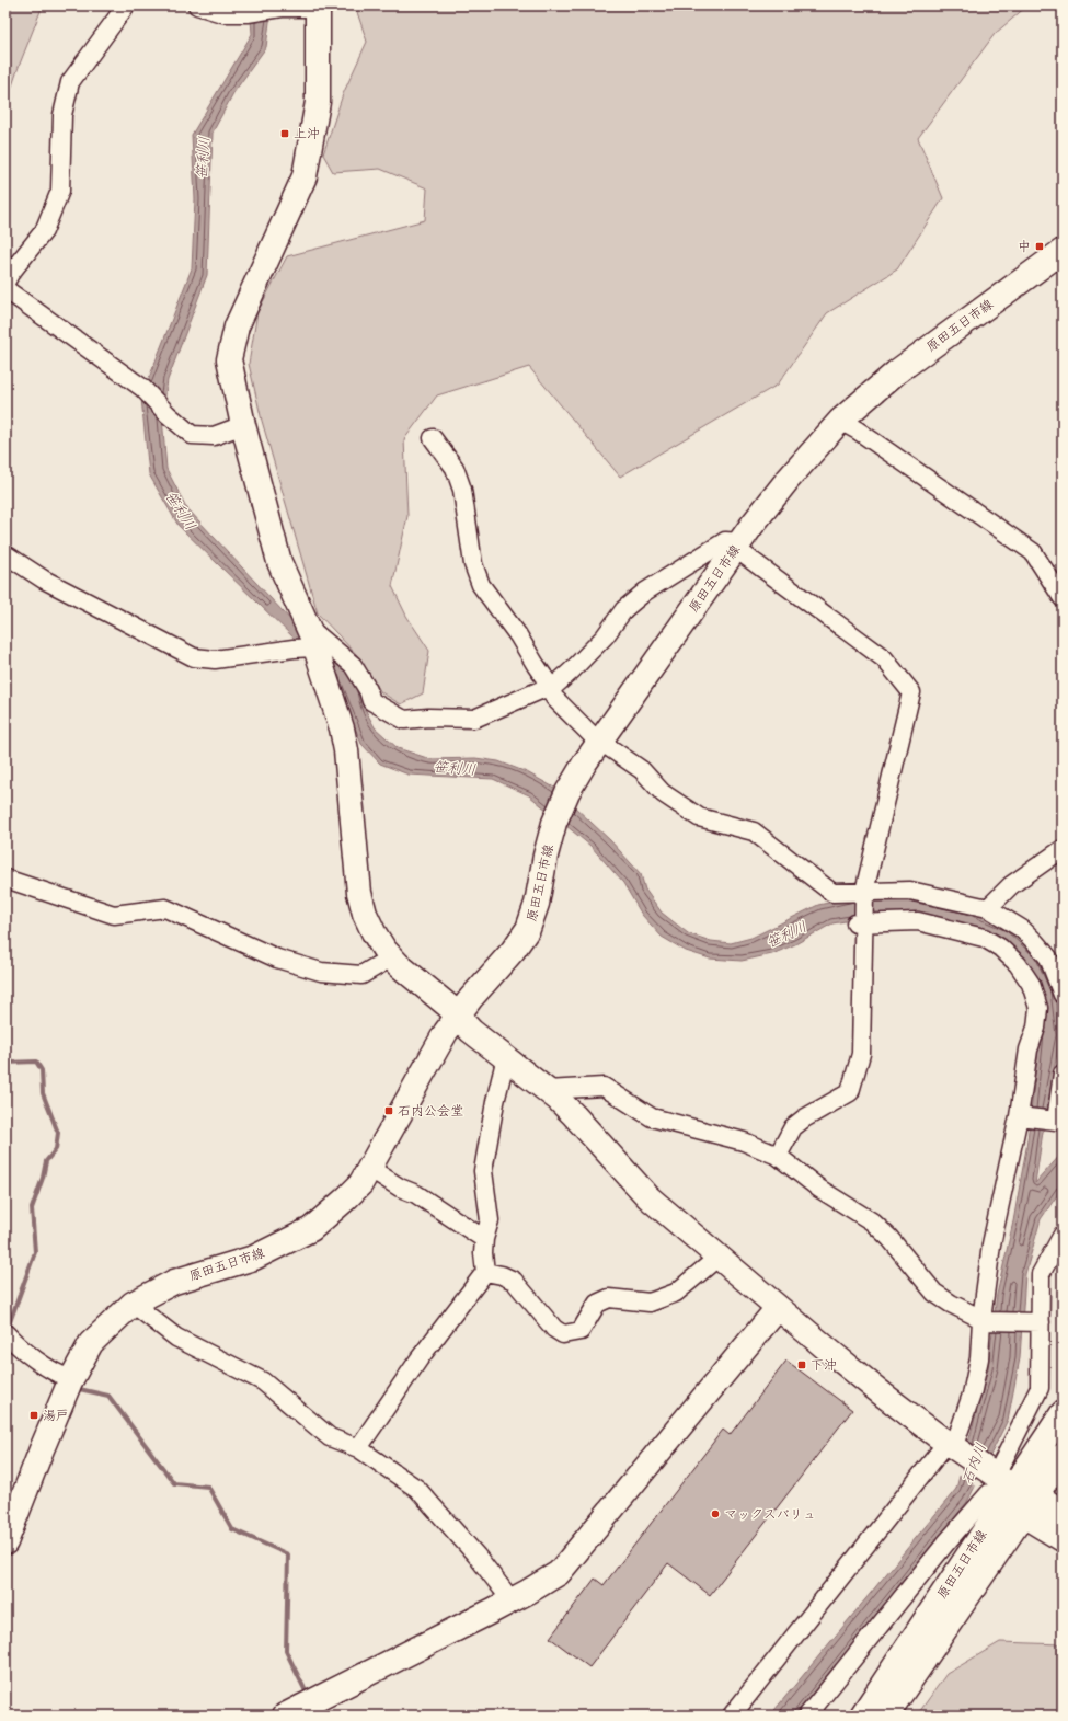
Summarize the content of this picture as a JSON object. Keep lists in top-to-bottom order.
{
  "streets": {
    "street": ["原田五日市線"]
  },
  "water": ["笹利川", "石内川"],
  "places": {
    "transit": [
      "上沖",
      "中",
      "石内公会堂",
      "下沖",
      "湯戸"
    ],
    "other": ["マックスバリュ"]
  }
}
